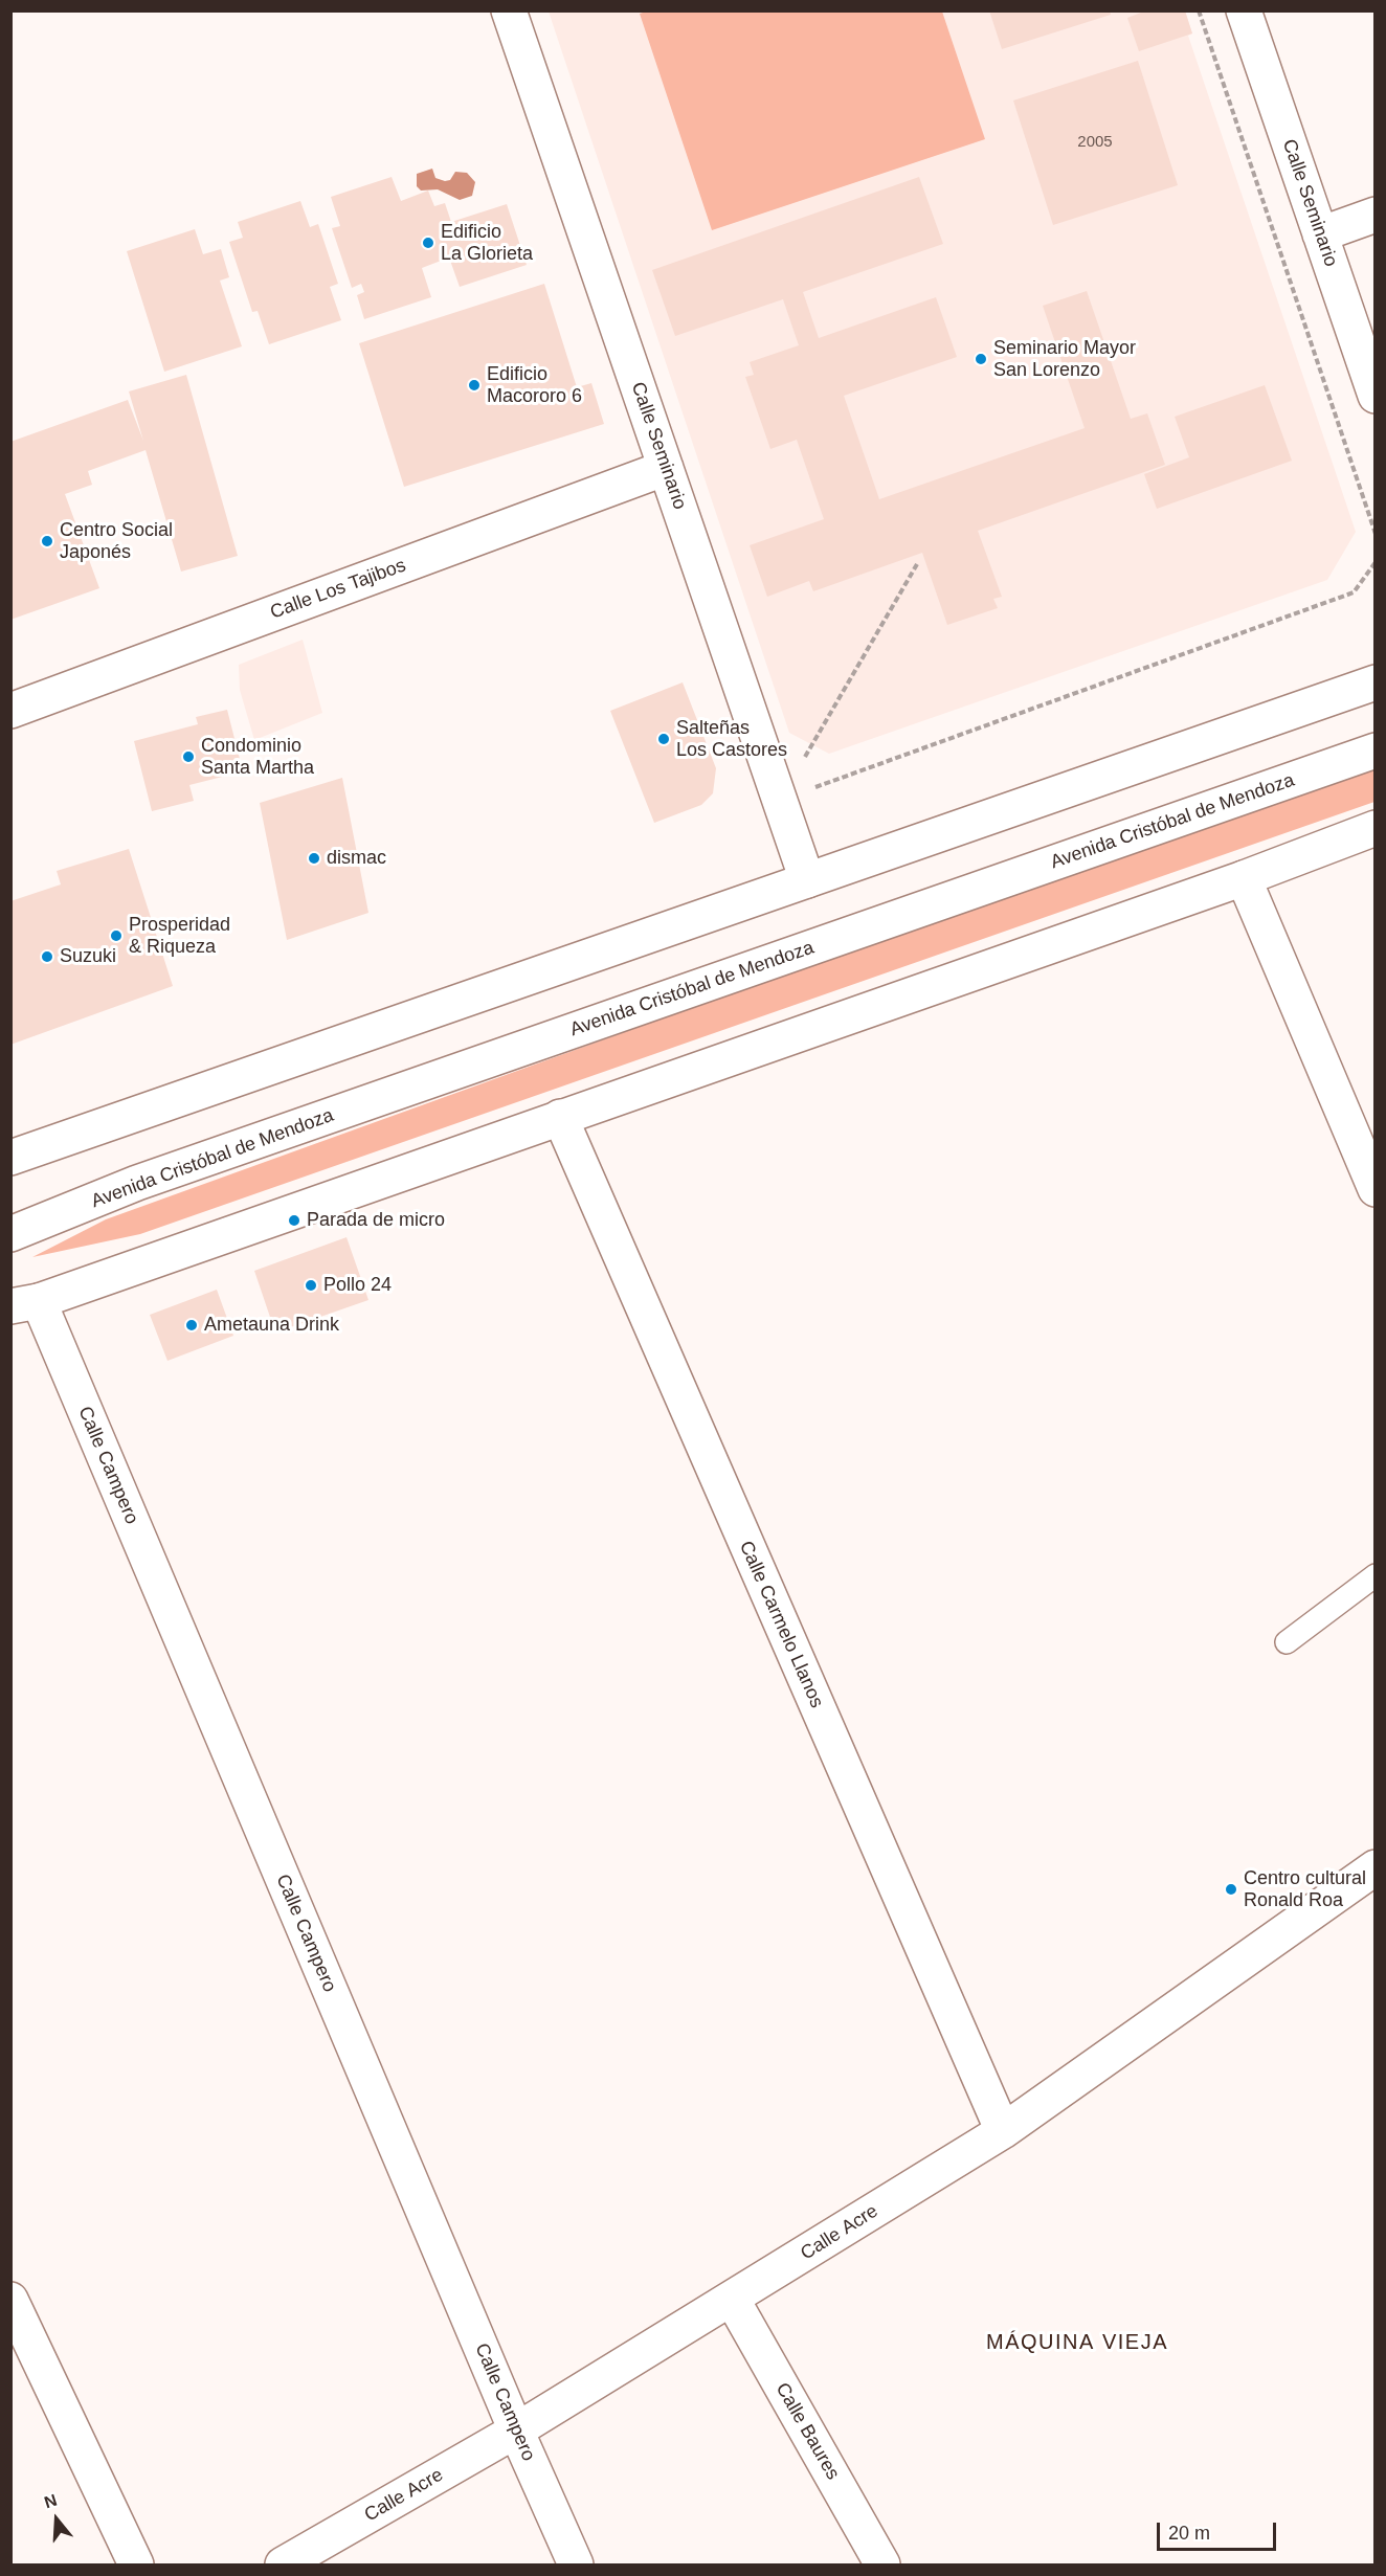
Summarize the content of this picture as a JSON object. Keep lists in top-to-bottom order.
{
  "streets": {
    "street": [
      "Calle Seminario",
      "Calle Los Tajibos",
      "Avenida Cristóbal de Mendoza",
      "Calle Campero",
      "Calle Carmelo Llanos",
      "Calle Acre",
      "Calle Baures"
    ]
  },
  "crossings": [
    ["Calle Seminario", "Calle Los Tajibos"],
    ["Calle Campero", "Calle Acre"],
    ["Calle Carmelo Llanos", "Calle Acre"],
    ["Calle Acre", "Calle Baures"]
  ],
  "districts": ["MÁQUINA VIEJA"],
  "places": [
    "Edificio La Glorieta",
    "Seminario Mayor San Lorenzo",
    "Edificio Macororo 6",
    "Centro Social Japonés",
    "Salteñas Los Castores",
    "Condominio Santa Martha",
    "dismac",
    "Prosperidad & Riqueza",
    "Suzuki",
    "Parada de micro",
    "Pollo 24",
    "Ametauna Drink",
    "Centro cultural Ronald Roa"
  ],
  "house_numbers": ["2005"],
  "scale_bar": "20 m",
  "north": "top"
}
